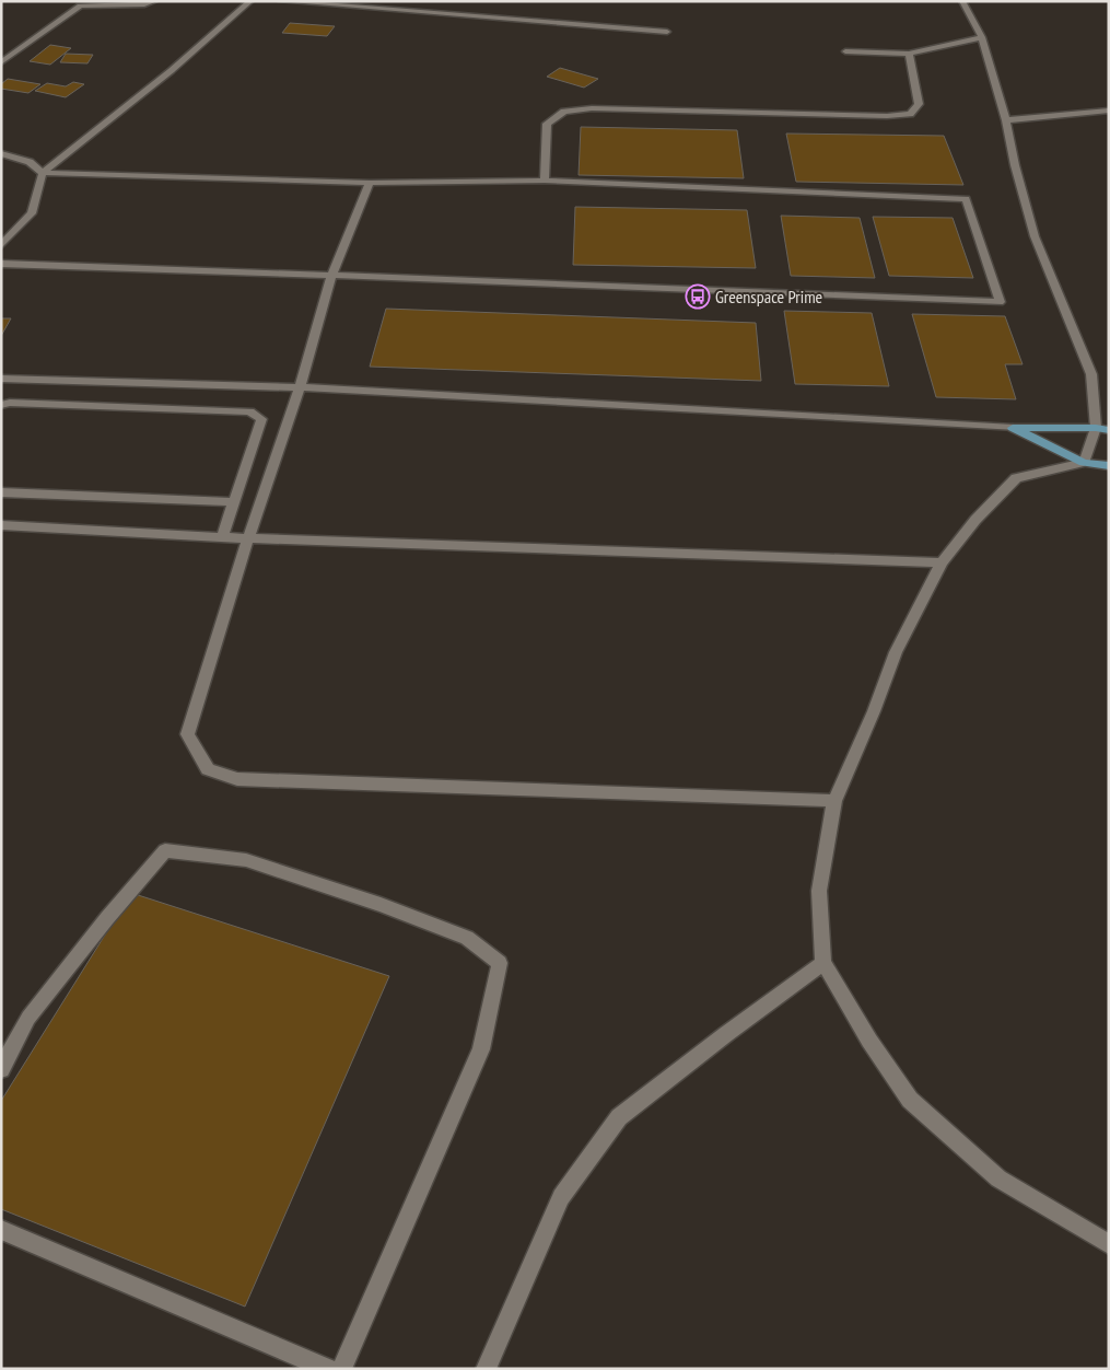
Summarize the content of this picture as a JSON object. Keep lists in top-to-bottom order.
{
  "places": {
    "bus stop": ["Greenspace Prime"]
  }
}
